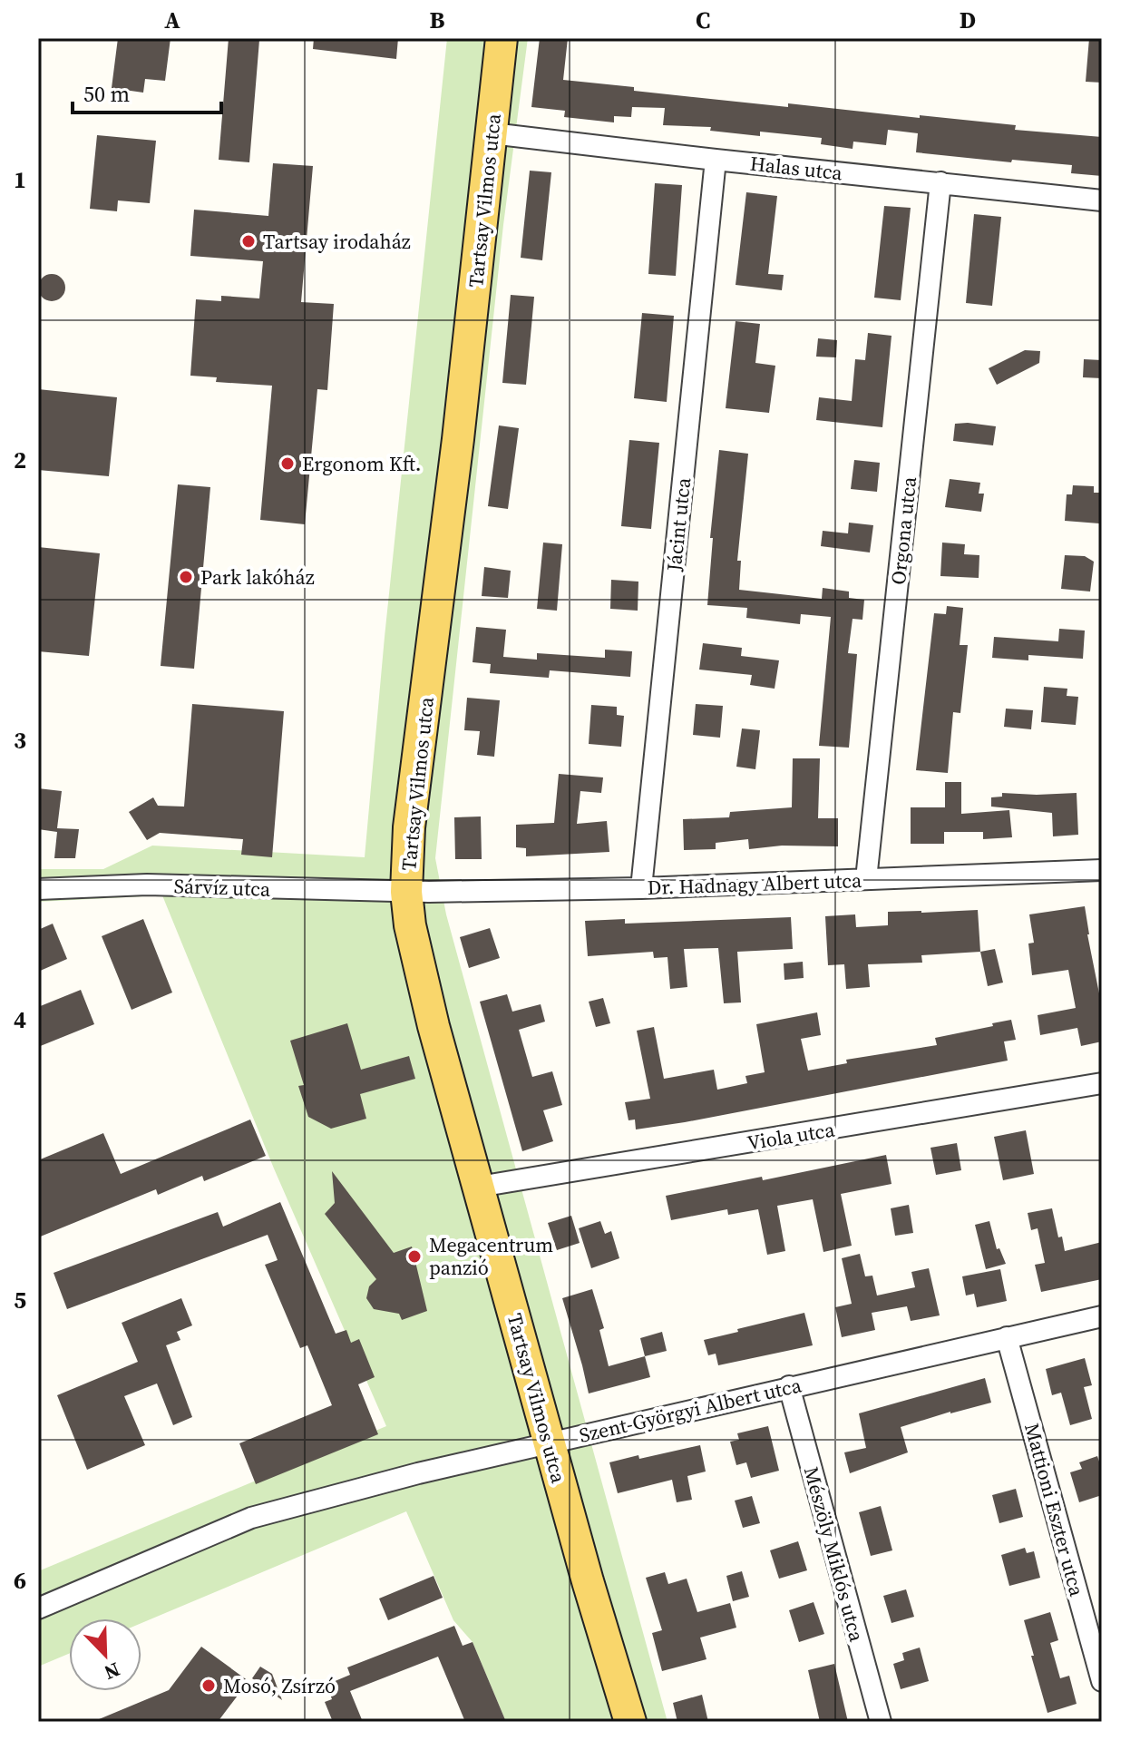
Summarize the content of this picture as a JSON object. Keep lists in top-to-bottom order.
{
  "streets": {
    "main road": ["Tartsay Vilmos utca"],
    "street": [
      "Halas utca",
      "Jácint utca",
      "Orgona utca",
      "Dr. Hadnagy Albert utca",
      "Sárvíz utca",
      "Viola utca",
      "Szent-Györgyi Albert utca",
      "Mattioni Eszter utca",
      "Mészöly Miklós utca"
    ]
  },
  "crossings": [
    ["Halas utca", "Tartsay Vilmos utca"],
    ["Halas utca", "Jácint utca"],
    ["Halas utca", "Orgona utca"],
    ["Tartsay Vilmos utca", "Dr. Hadnagy Albert utca"],
    ["Tartsay Vilmos utca", "Sárvíz utca"],
    ["Tartsay Vilmos utca", "Viola utca"],
    ["Tartsay Vilmos utca", "Szent-Györgyi Albert utca"],
    ["Jácint utca", "Dr. Hadnagy Albert utca"],
    ["Orgona utca", "Dr. Hadnagy Albert utca"],
    ["Dr. Hadnagy Albert utca", "Sárvíz utca"],
    ["Szent-Györgyi Albert utca", "Mattioni Eszter utca"],
    ["Szent-Györgyi Albert utca", "Mészöly Miklós utca"]
  ],
  "places": [
    "Tartsay irodaház",
    "Ergonom Kft.",
    "Park lakóház",
    "Megacentrum panzió",
    "Mosó, Zsírzó"
  ],
  "scale_bar": "50 m",
  "north": "bottom right",
  "grid": {
    "columns": [
      "A",
      "B",
      "C",
      "D"
    ],
    "rows": [
      "1",
      "2",
      "3",
      "4",
      "5",
      "6"
    ]
  }
}
